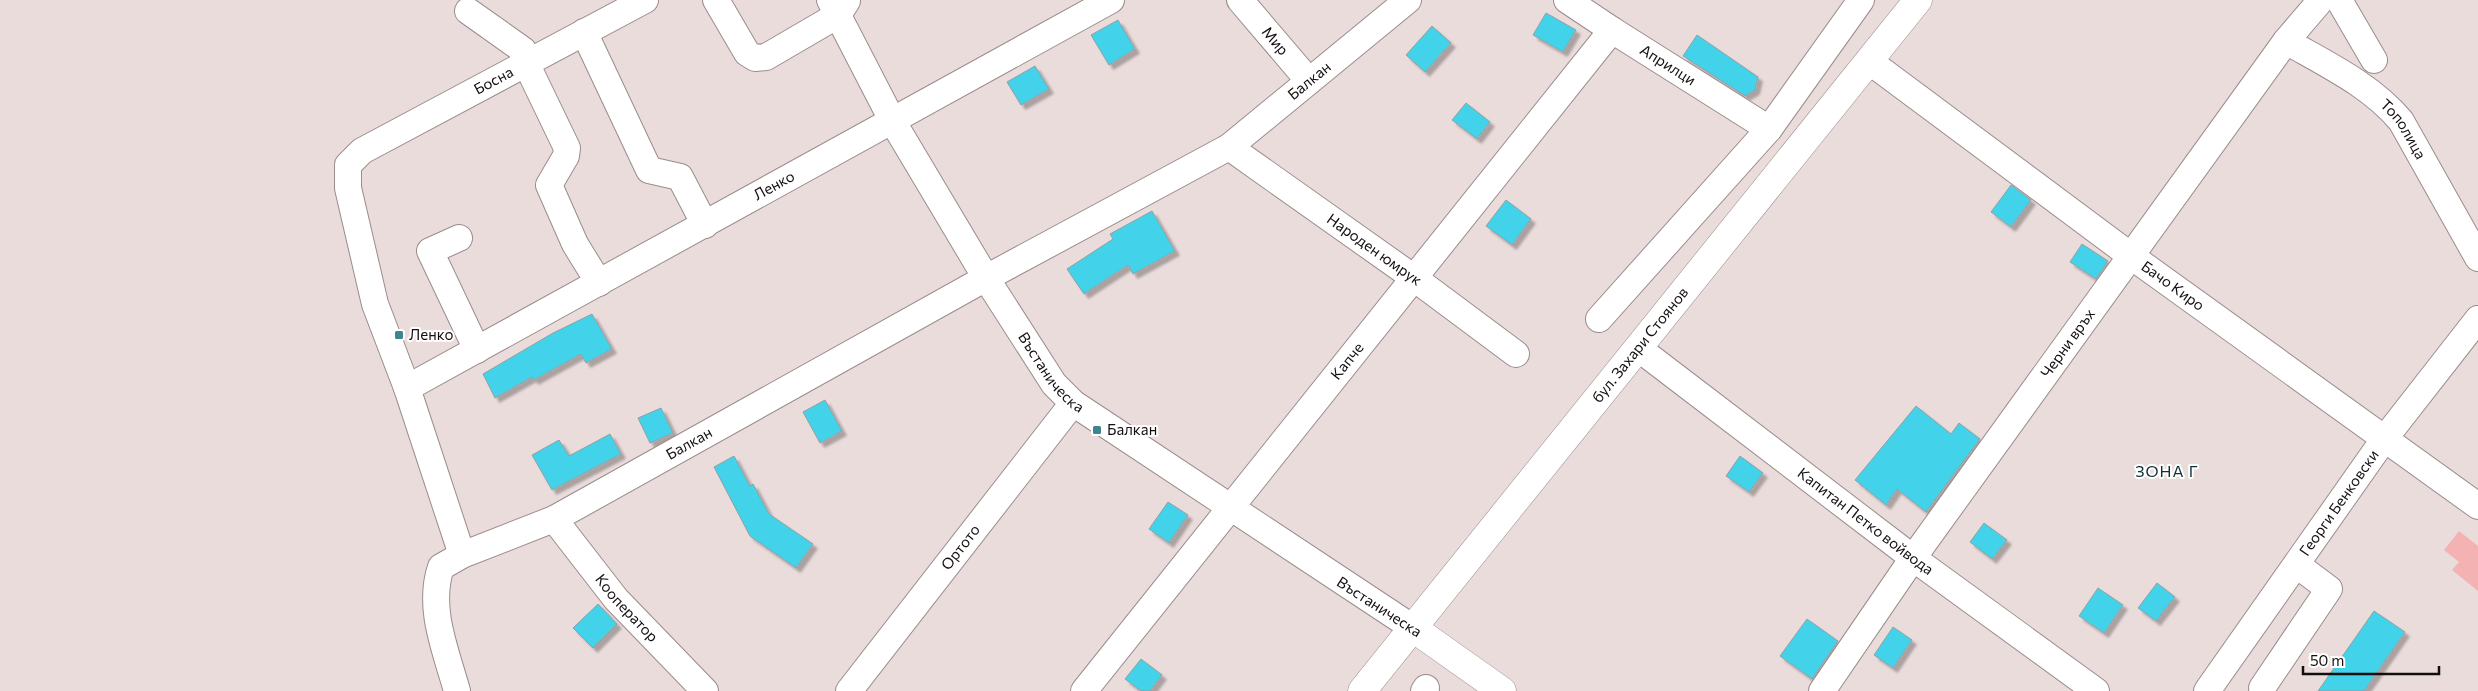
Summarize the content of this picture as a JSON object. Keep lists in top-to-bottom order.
{
  "streets": {
    "main road": ["бул. Захари Стоянов", "Въстаническа"],
    "street": [
      "Мир",
      "Априлци",
      "Босна",
      "Балкан",
      "Тополица",
      "Ленко",
      "Народен юмрук",
      "Бачо Киро",
      "Черни връх",
      "Капче",
      "Георги Бенковски",
      "Капитан Петко войвода",
      "Ортото",
      "Кооператор"
    ]
  },
  "crossings": [
    ["Мир", "Балкан"],
    ["Априлци", "Капче"],
    ["Босна", "Ленко"],
    ["Балкан", "Народен юмрук"],
    ["Балкан", "Въстаническа"],
    ["Балкан", "Кооператор"],
    ["Тополица", "Черни връх"],
    ["Ленко", "Въстаническа"],
    ["Народен юмрук", "Капче"],
    ["Бачо Киро", "Черни връх"],
    ["Бачо Киро", "бул. Захари Стоянов"],
    ["Бачо Киро", "Георги Бенковски"],
    ["Черни връх", "Капитан Петко войвода"],
    ["бул. Захари Стоянов", "Въстаническа"],
    ["бул. Захари Стоянов", "Капитан Петко войвода"],
    ["Капче", "Въстаническа"],
    ["Въстаническа", "Ортото"]
  ],
  "districts": ["ЗОНА Г"],
  "places": {
    "transit": ["Ленко", "Балкан"]
  },
  "scale_bar": "50 m"
}
